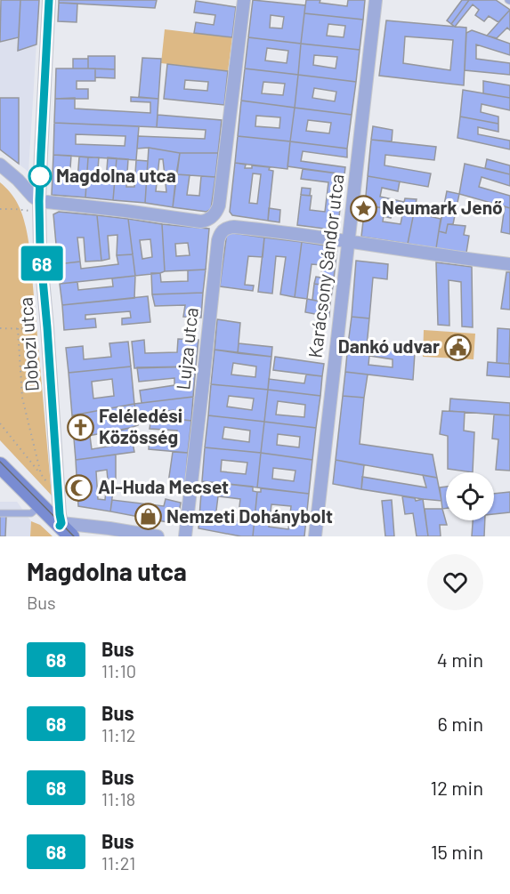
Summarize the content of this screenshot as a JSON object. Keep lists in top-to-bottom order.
{
  "streets": {
    "street": ["Karácsony Sándor utca", "Dobozi utca", "Lujza utca"]
  },
  "crossings": [
    ["Karácsony Sándor utca", "Lujza utca"]
  ],
  "places": {
    "other": ["Magdolna utca"],
    "place": ["Neumark Jenő"],
    "public building": ["Dankó udvar"],
    "church": ["Feléledési Közösség"],
    "mosque": ["Al-Huda Mecset"],
    "shop": ["Nemzeti Dohánybolt"]
  },
  "lines": ["bus line 68"],
  "page": {
    "on_map": "68",
    "heading": ["Magdolna utca", "Bus"],
    "list": [
      {
        "mark": "68",
        "name": "Bus",
        "note": "11:10",
        "value": "4 min"
      },
      {
        "mark": "68",
        "name": "Bus",
        "note": "11:12",
        "value": "6 min"
      },
      {
        "mark": "68",
        "name": "Bus",
        "note": "11:18",
        "value": "12 min"
      },
      {
        "mark": "68",
        "name": "Bus",
        "note": "11:21",
        "value": "15 min"
      }
    ]
  }
}
